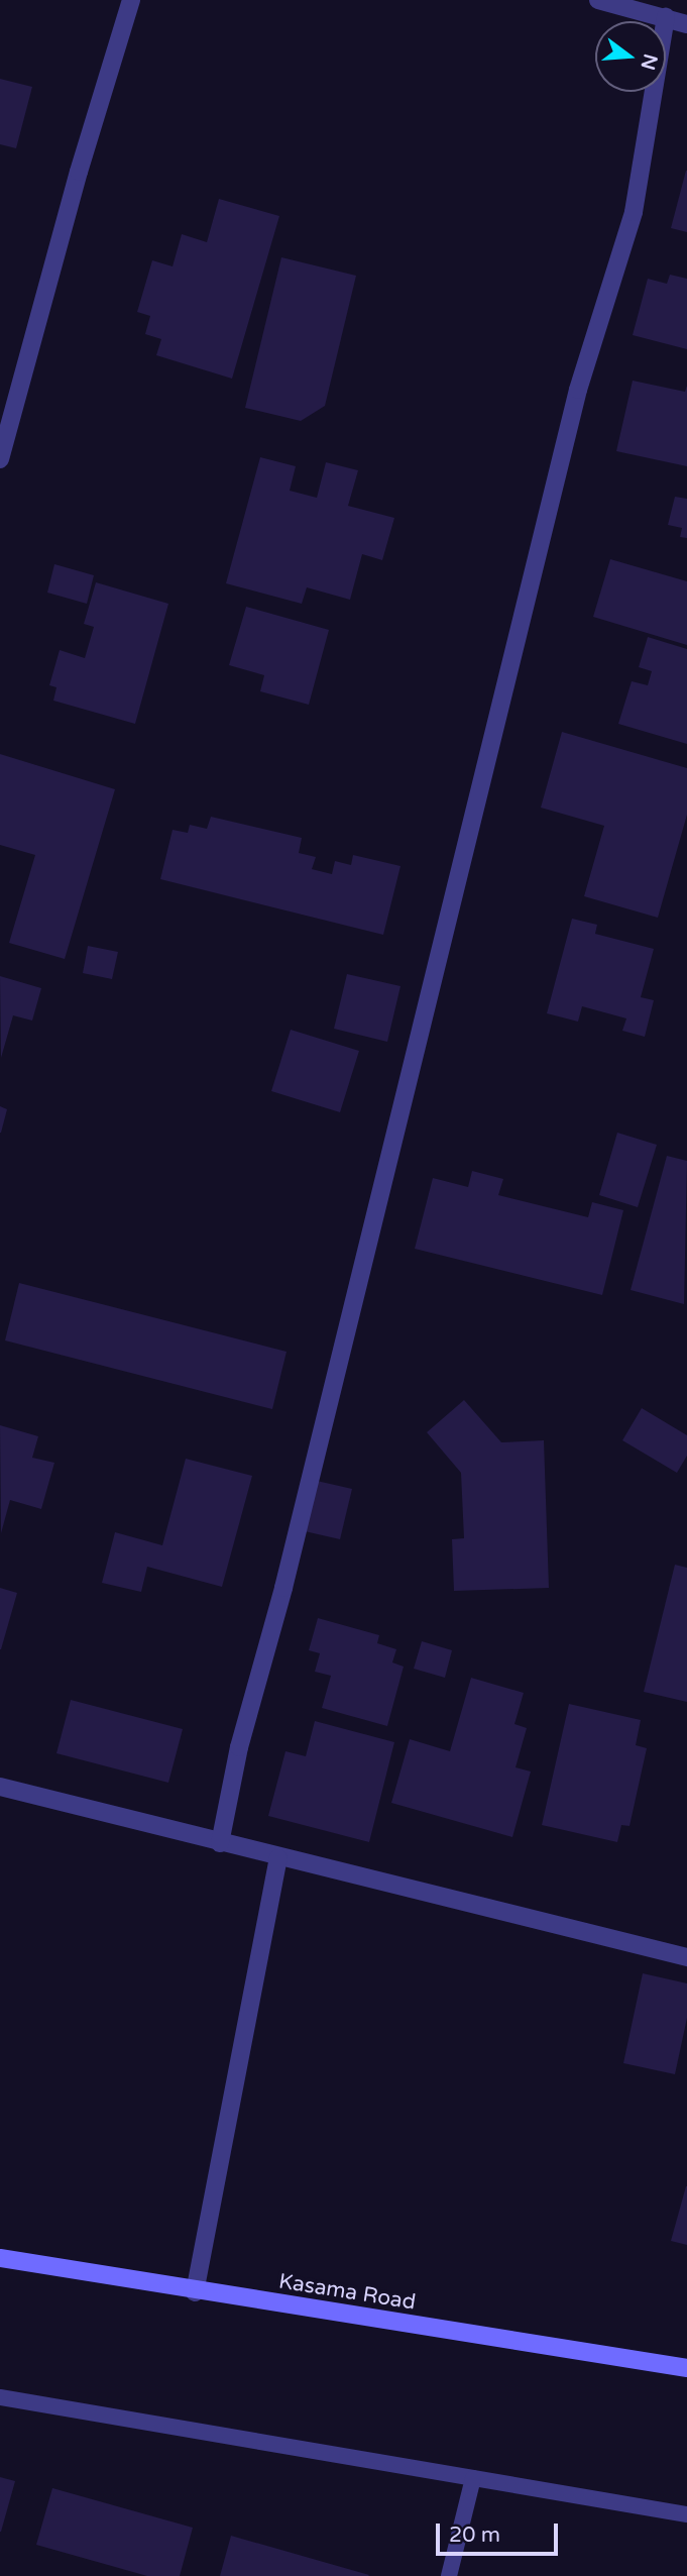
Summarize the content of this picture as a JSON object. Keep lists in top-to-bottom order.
{
  "streets": {
    "street": ["Kasama Road"]
  },
  "scale_bar": "20 m",
  "north": "right"
}
